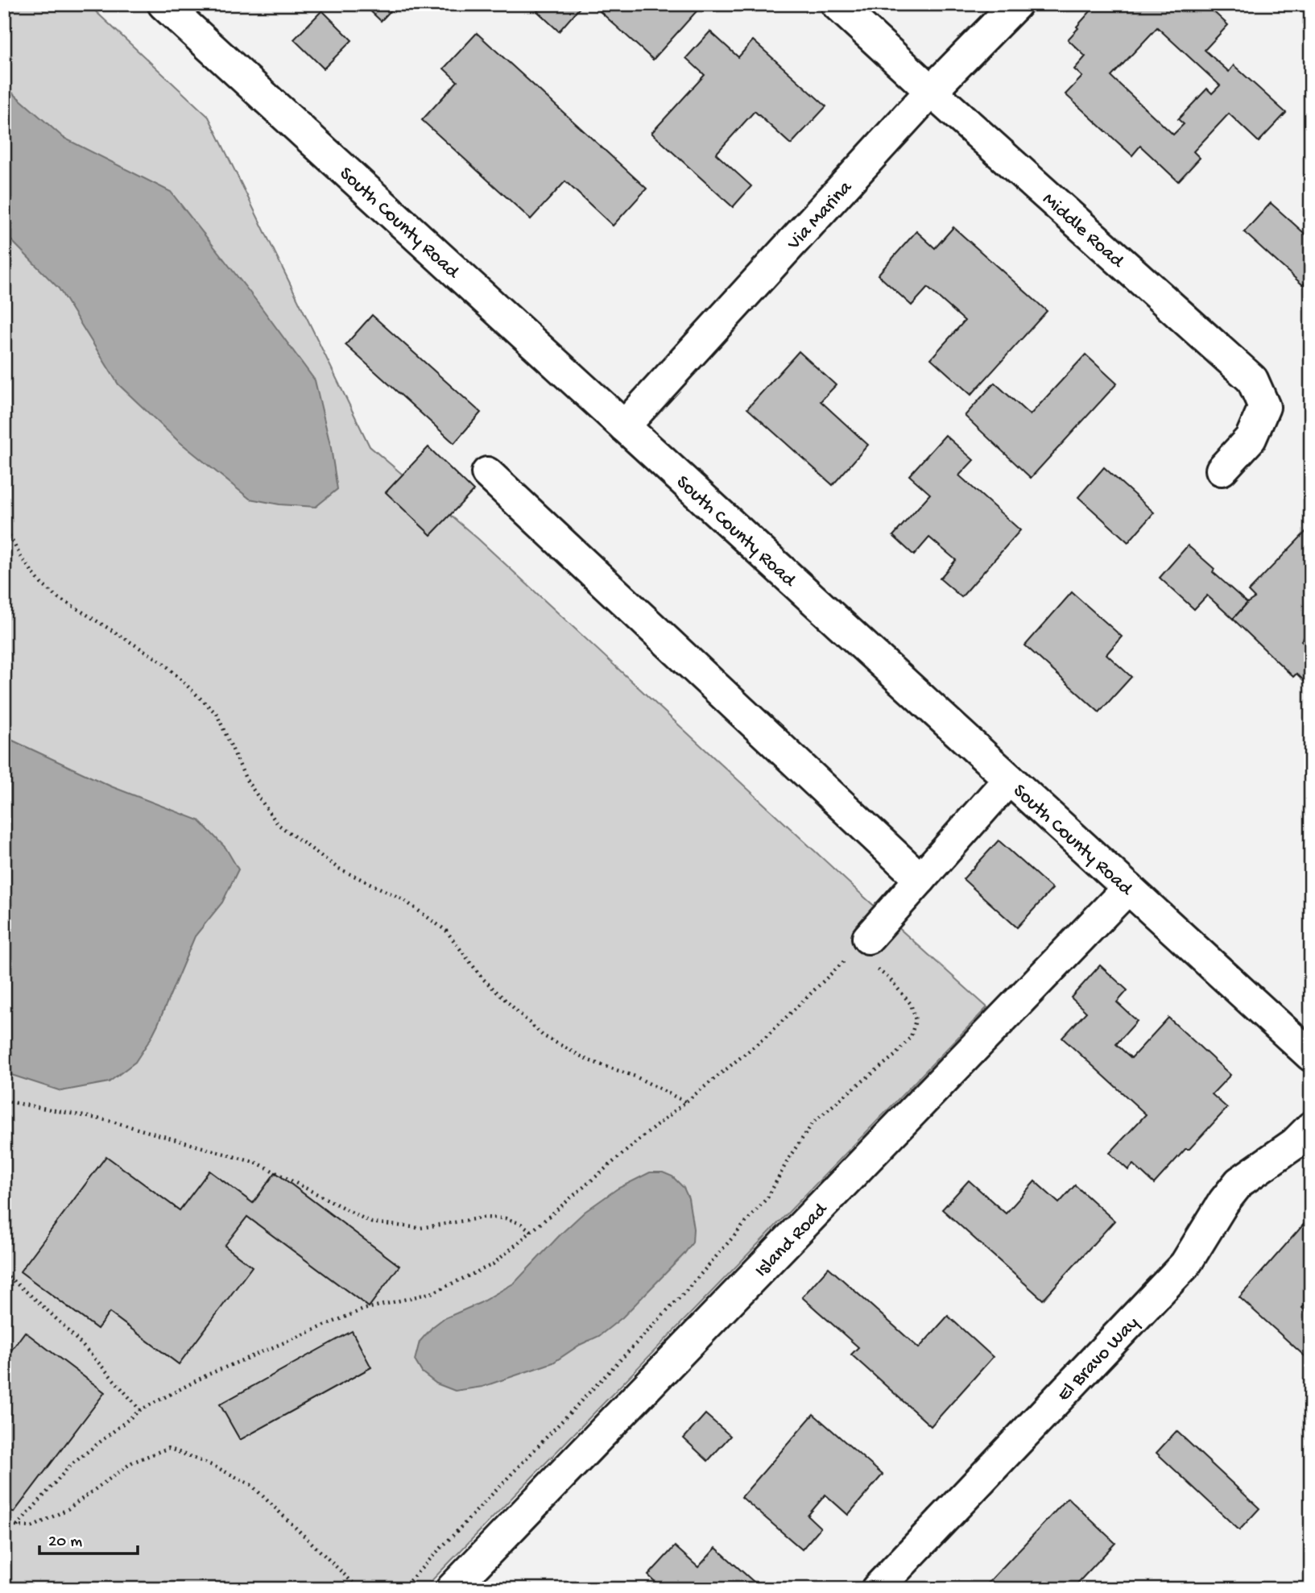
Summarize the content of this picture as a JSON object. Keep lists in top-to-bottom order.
{
  "streets": {
    "street": [
      "Via Marina",
      "South County Road",
      "Middle Road",
      "Island Road",
      "El Bravo Way"
    ]
  },
  "crossings": [
    ["Via Marina", "South County Road"],
    ["Via Marina", "Middle Road"],
    ["South County Road", "Island Road"]
  ],
  "scale_bar": "20 m"
}
